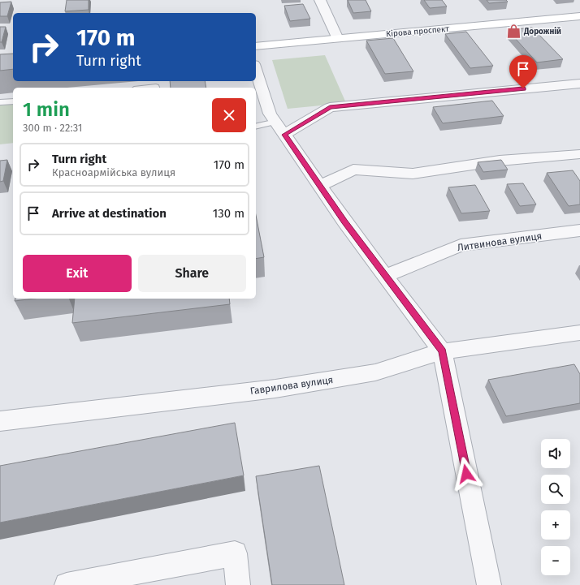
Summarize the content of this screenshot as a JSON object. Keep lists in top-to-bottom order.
{
  "streets": {
    "street": ["Кірова проспект", "Литвинова вулиця", "Гаврилова вулиця"]
  },
  "places": {
    "shop": ["Дорожній"]
  },
  "page": {
    "turn": ["170 m", "Turn right"],
    "heading": ["1 min", "300 m · 22:31"],
    "list": [
      {
        "name": "Turn right",
        "note": "Красноармійська вулиця",
        "value": "170 m"
      },
      {
        "name": "Arrive at destination",
        "value": "130 m"
      }
    ],
    "buttons": ["Exit", "Share"],
    "map_buttons": ["+", "−"]
  }
}
